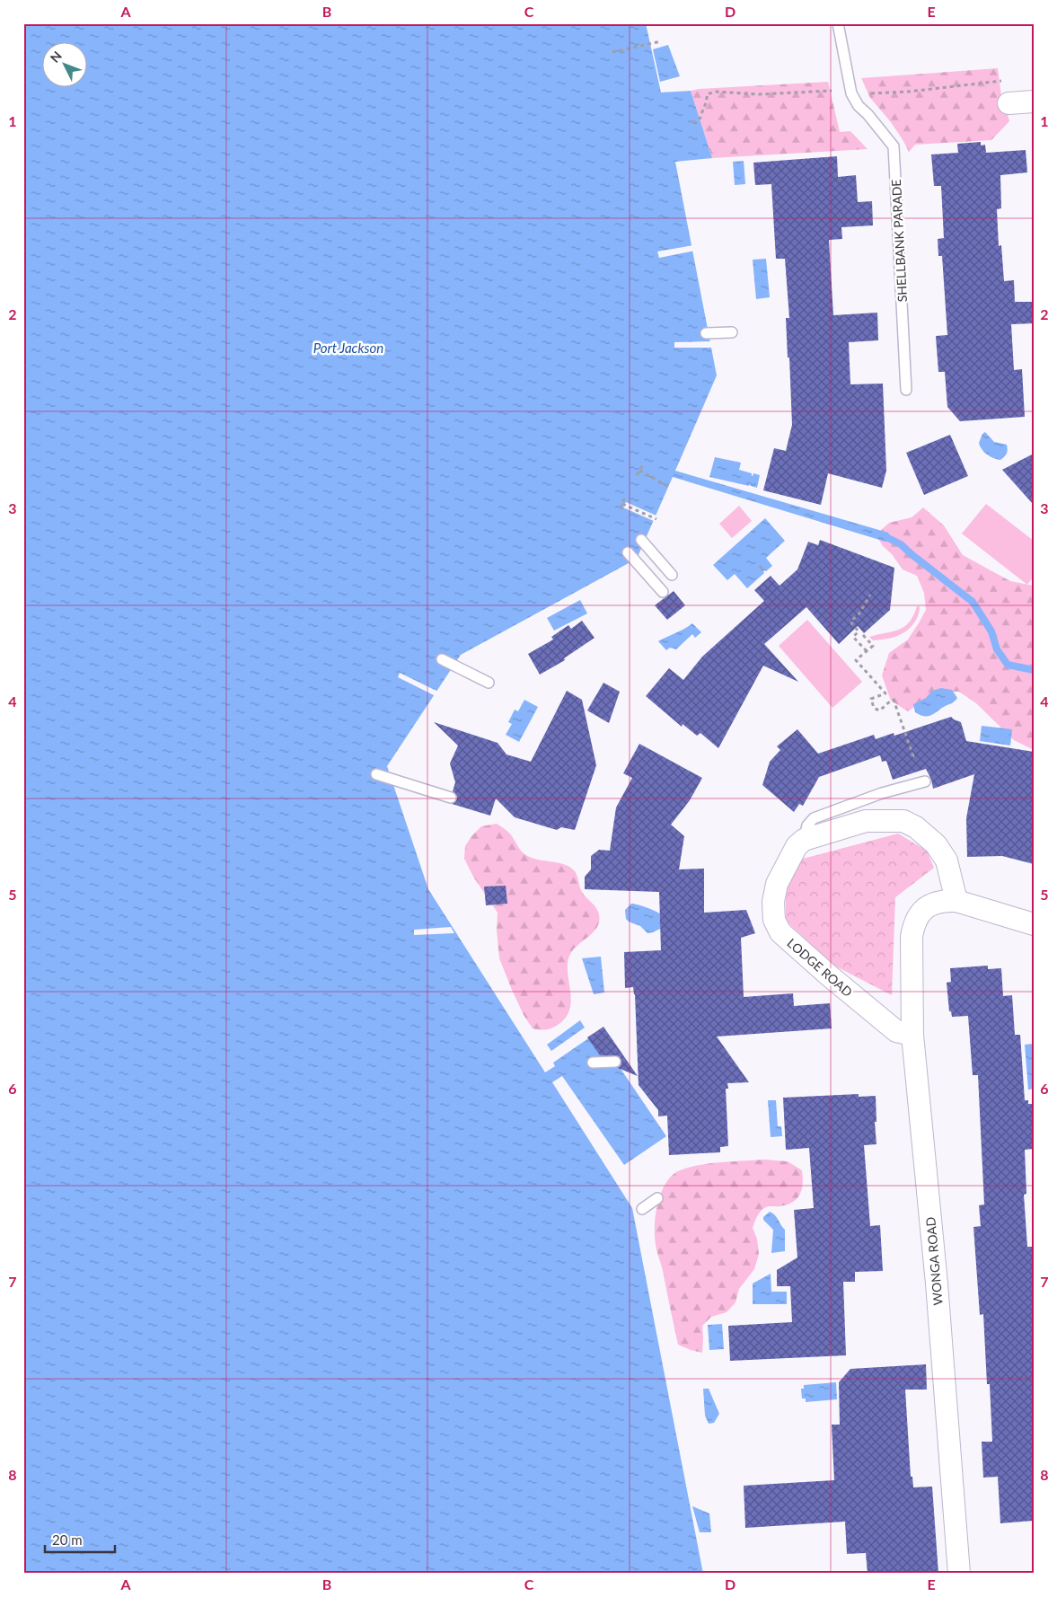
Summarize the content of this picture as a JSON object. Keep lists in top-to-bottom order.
{
  "streets": {
    "street": ["LODGE ROAD", "WONGA ROAD"],
    "lane": ["SHELLBANK PARADE"]
  },
  "crossings": [
    ["LODGE ROAD", "WONGA ROAD"]
  ],
  "water": ["Port Jackson"],
  "scale_bar": "20 m",
  "north": "top left",
  "grid": {
    "columns": [
      "A",
      "B",
      "C",
      "D",
      "E"
    ],
    "rows": [
      "1",
      "2",
      "3",
      "4",
      "5",
      "6",
      "7",
      "8"
    ]
  }
}
